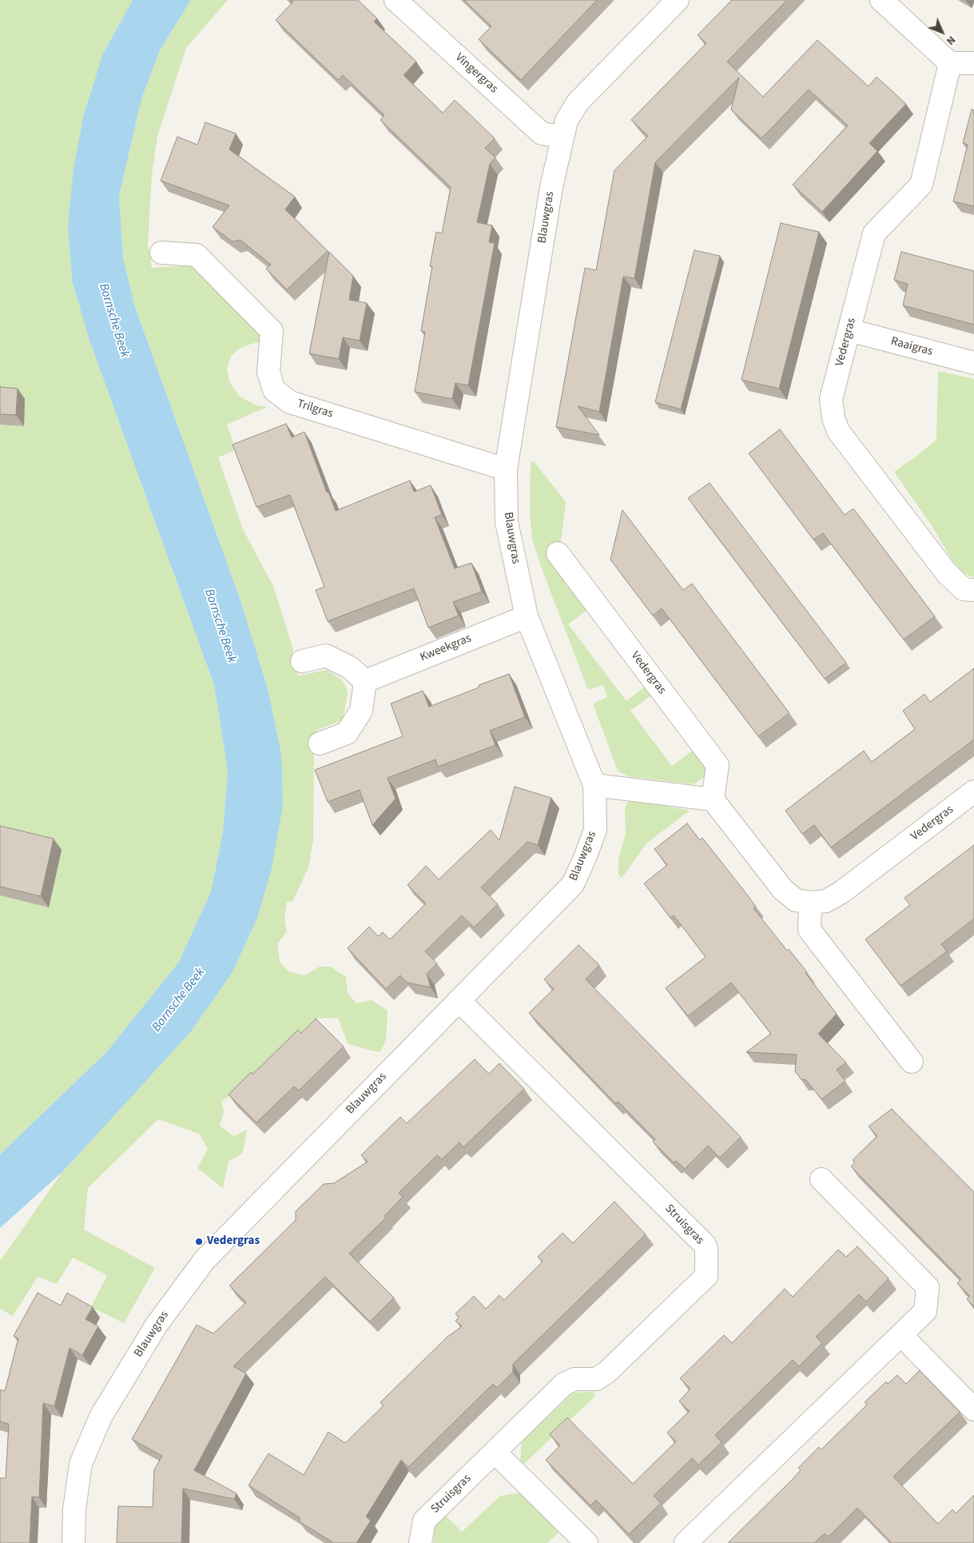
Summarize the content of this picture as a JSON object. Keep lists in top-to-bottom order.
{
  "streets": {
    "street": [
      "Vingergras",
      "Blauwgras",
      "Vedergras",
      "Raaigras",
      "Trilgras",
      "Kweekgras",
      "Struisgras"
    ]
  },
  "crossings": [
    ["Vingergras", "Blauwgras"],
    ["Blauwgras", "Trilgras"],
    ["Blauwgras", "Kweekgras"],
    ["Blauwgras", "Struisgras"],
    ["Vedergras", "Raaigras"]
  ],
  "water": ["Bornsche Beek"],
  "places": ["Vedergras"],
  "north": "bottom right"
}
